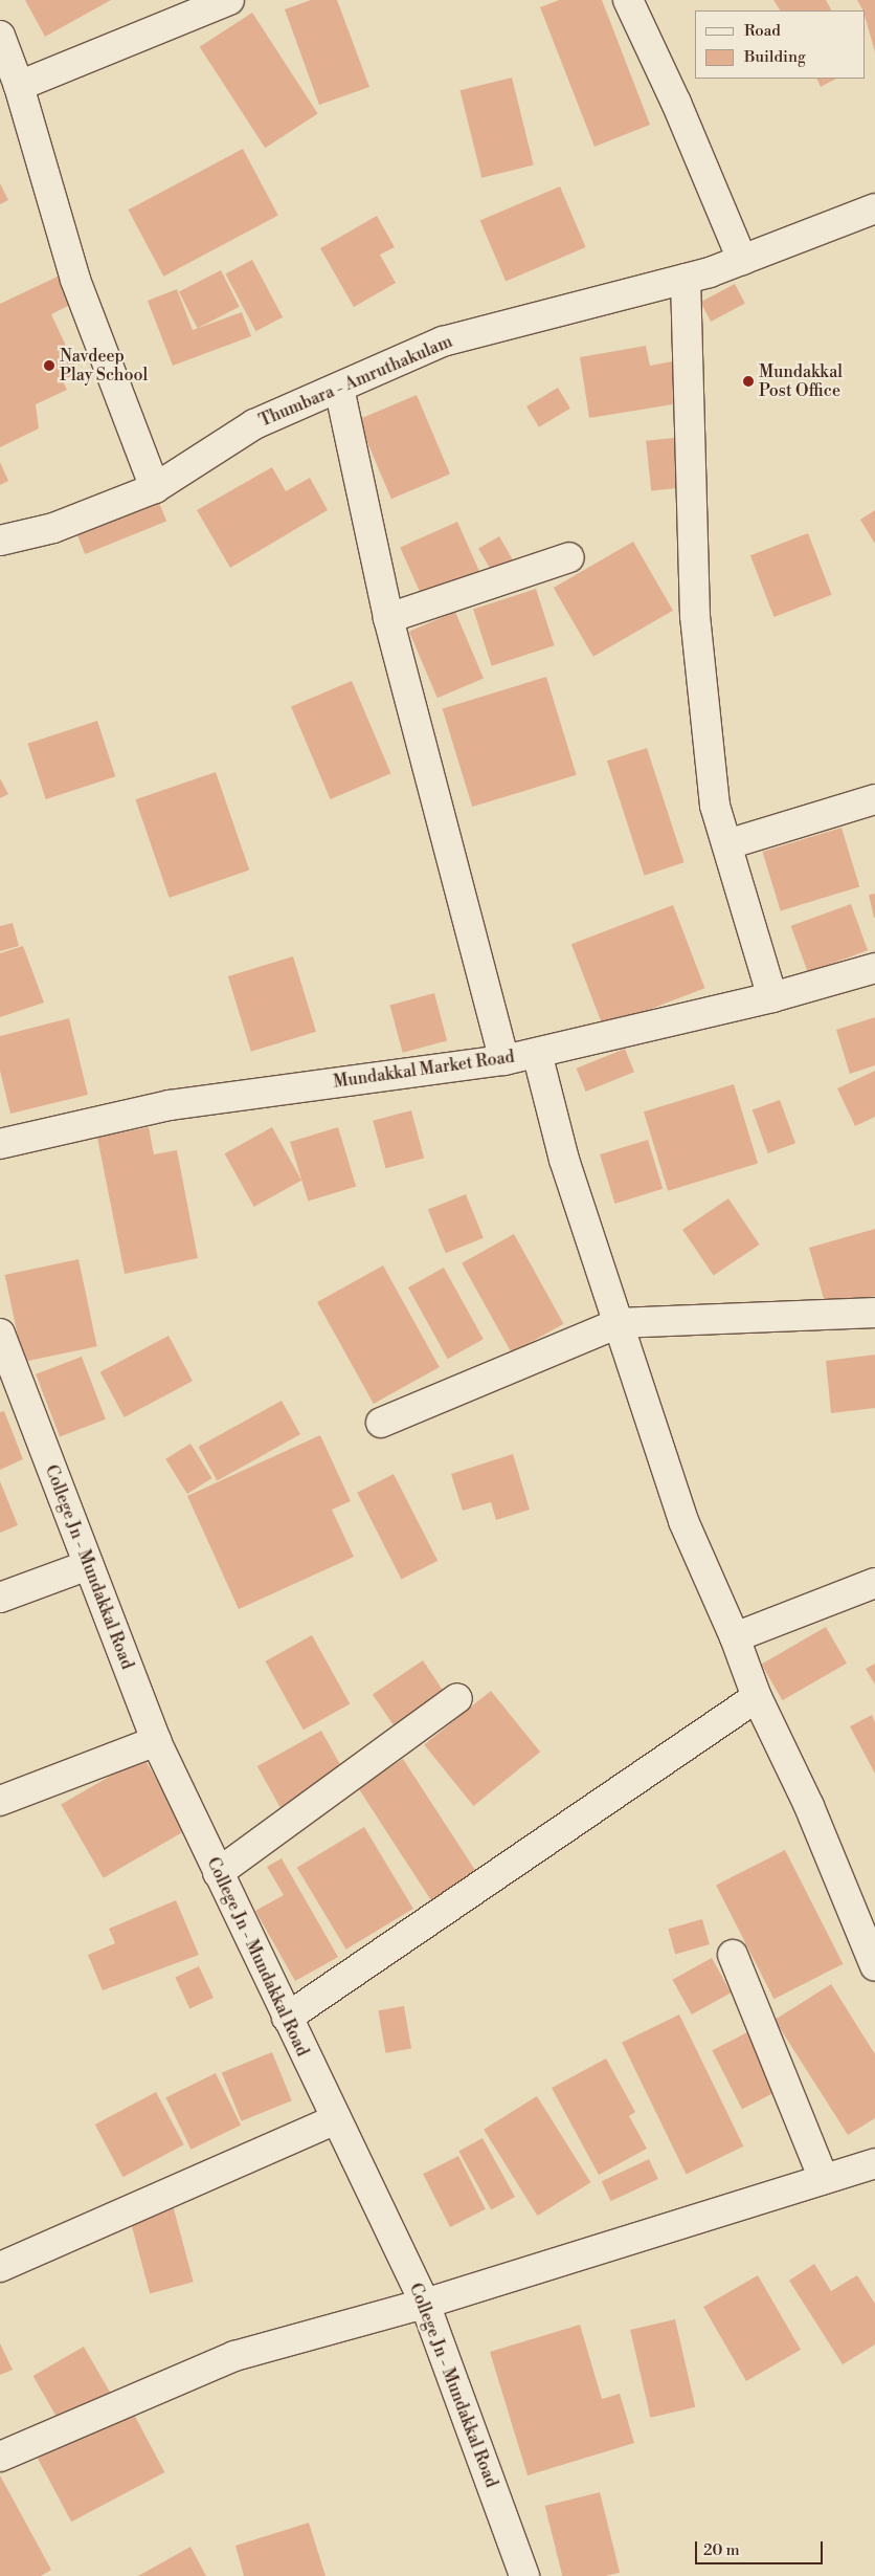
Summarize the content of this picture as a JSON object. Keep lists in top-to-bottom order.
{
  "streets": {
    "street": ["Thumbara - Amruthakulam", "Mundakkal Market Road", "College Jn - Mundakkal Road"]
  },
  "places": ["Navdeep Play School", "Mundakkal Post Office"],
  "legend": ["Road", "Building"],
  "scale_bar": "20 m"
}
